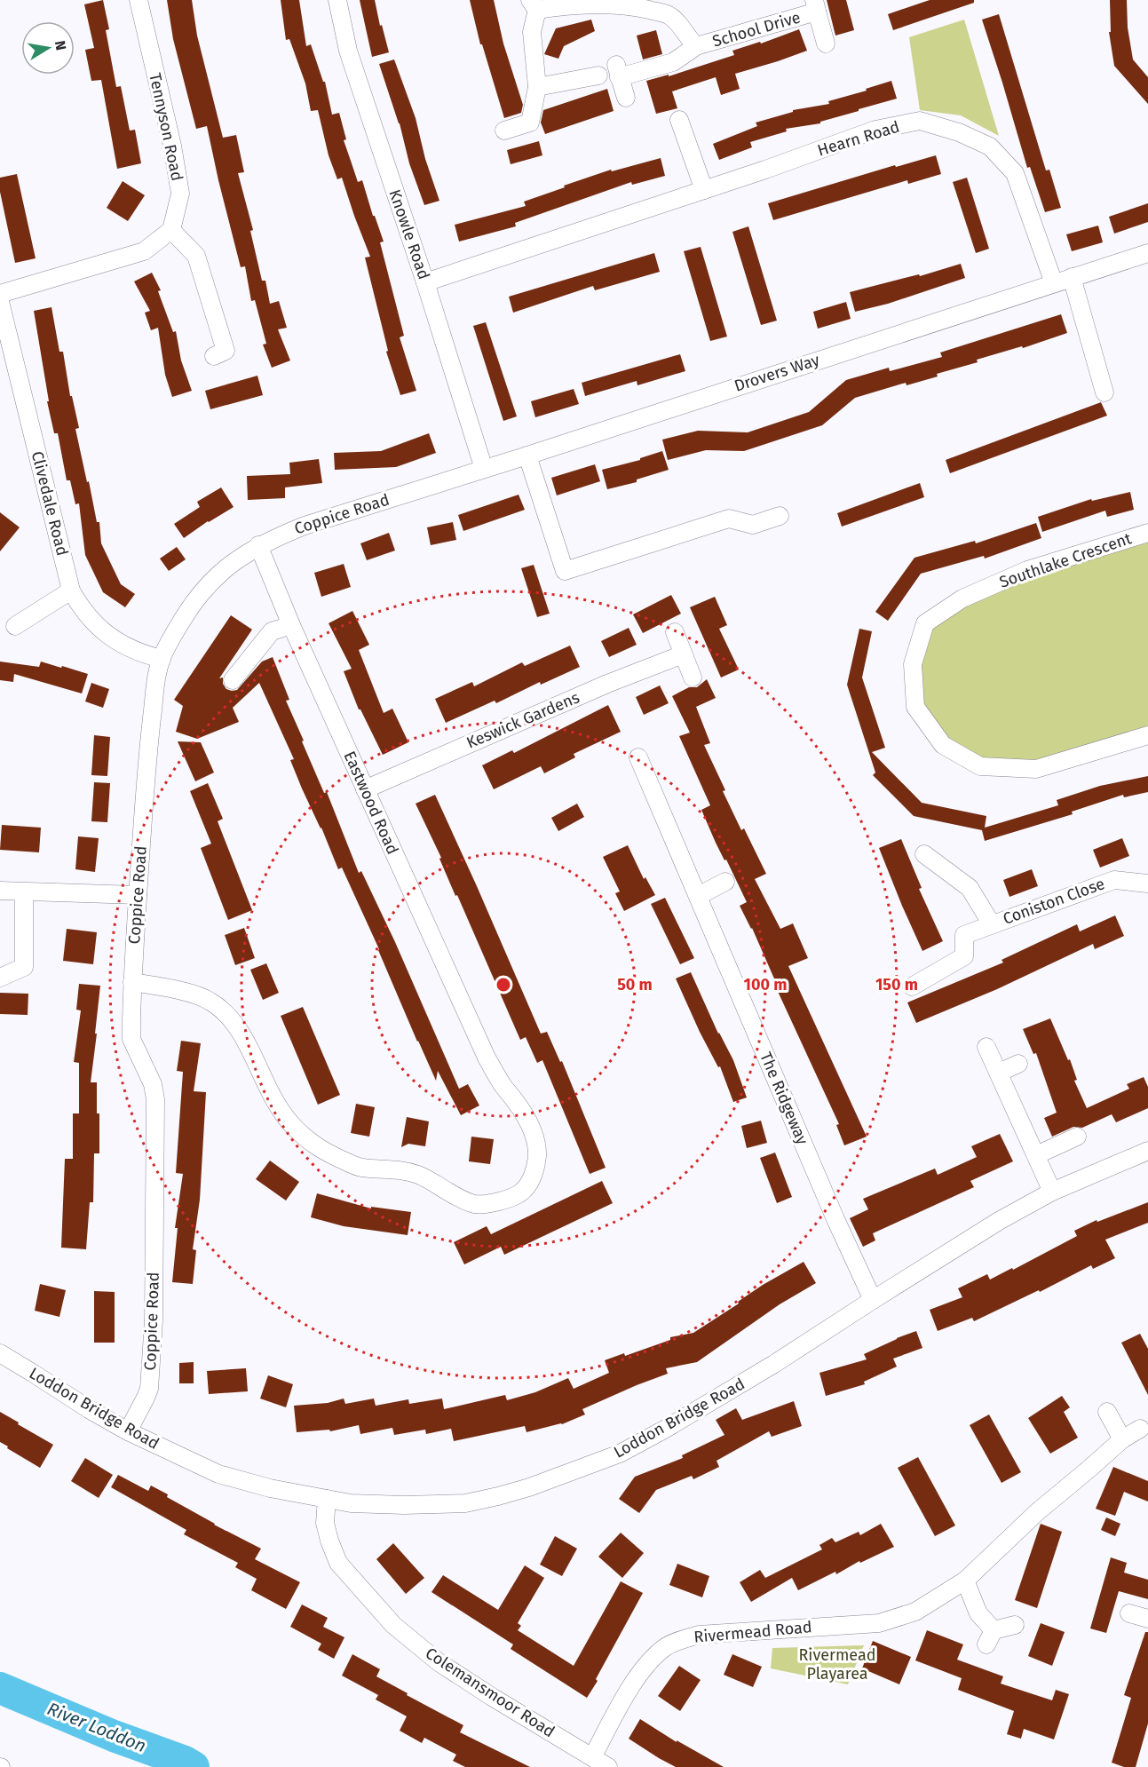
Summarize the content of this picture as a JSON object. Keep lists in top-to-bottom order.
{
  "streets": {
    "street": [
      "School Drive",
      "Tennyson Road",
      "Hearn Road",
      "Knowle Road",
      "Drovers Way",
      "Clivedale Road",
      "Coppice Road",
      "Southlake Crescent",
      "Keswick Gardens",
      "Eastwood Road",
      "Coniston Close",
      "The Ridgeway",
      "Loddon Bridge Road",
      "Rivermead Road",
      "Colemansmoor Road"
    ]
  },
  "crossings": [
    ["Hearn Road", "Knowle Road"],
    ["Hearn Road", "Drovers Way"],
    ["Knowle Road", "Drovers Way"],
    ["Drovers Way", "Coppice Road"],
    ["Clivedale Road", "Coppice Road"],
    ["Coppice Road", "Eastwood Road"],
    ["Coppice Road", "Loddon Bridge Road"],
    ["Keswick Gardens", "Eastwood Road"],
    ["The Ridgeway", "Loddon Bridge Road"],
    ["Loddon Bridge Road", "Colemansmoor Road"],
    ["Rivermead Road", "Colemansmoor Road"]
  ],
  "water": ["River Loddon"],
  "parks": ["Rivermead Playarea"],
  "north": "right",
  "rings": ["50 m", "100 m", "150 m"]
}
